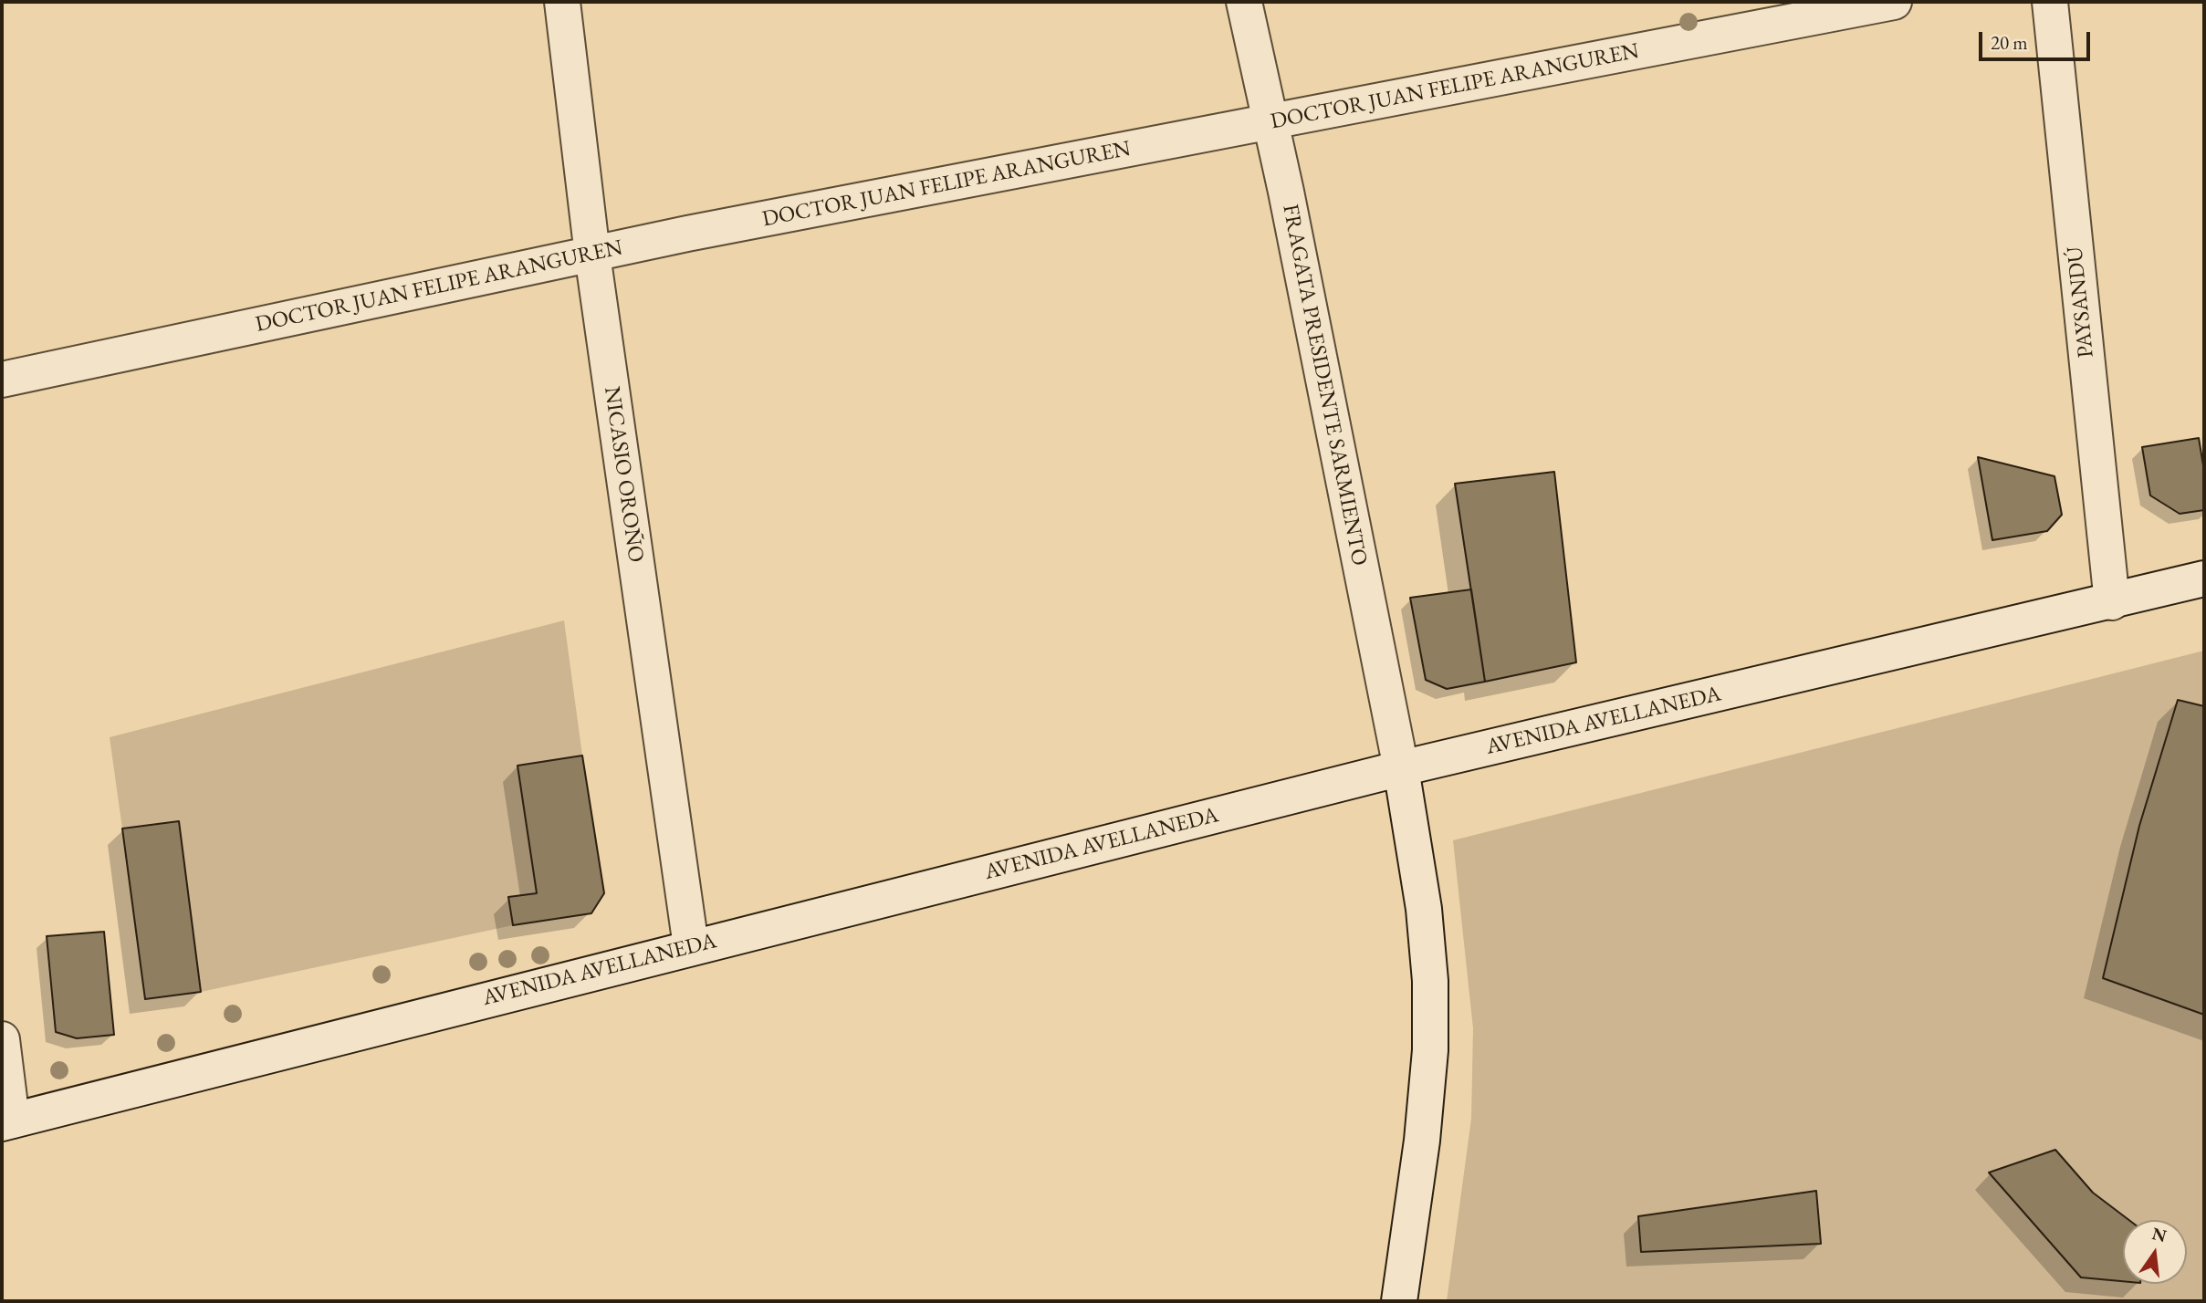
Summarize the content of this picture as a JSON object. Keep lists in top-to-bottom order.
{
  "streets": {
    "street": [
      "DOCTOR JUAN FELIPE ARANGUREN",
      "PAYSANDÚ",
      "FRAGATA PRESIDENTE SARMIENTO",
      "NICASIO OROÑO",
      "AVENIDA AVELLANEDA"
    ]
  },
  "crossings": [
    ["DOCTOR JUAN FELIPE ARANGUREN", "FRAGATA PRESIDENTE SARMIENTO"],
    ["DOCTOR JUAN FELIPE ARANGUREN", "NICASIO OROÑO"],
    ["PAYSANDÚ", "AVENIDA AVELLANEDA"],
    ["FRAGATA PRESIDENTE SARMIENTO", "AVENIDA AVELLANEDA"],
    ["NICASIO OROÑO", "AVENIDA AVELLANEDA"]
  ],
  "scale_bar": "20 m",
  "north": "top"
}
